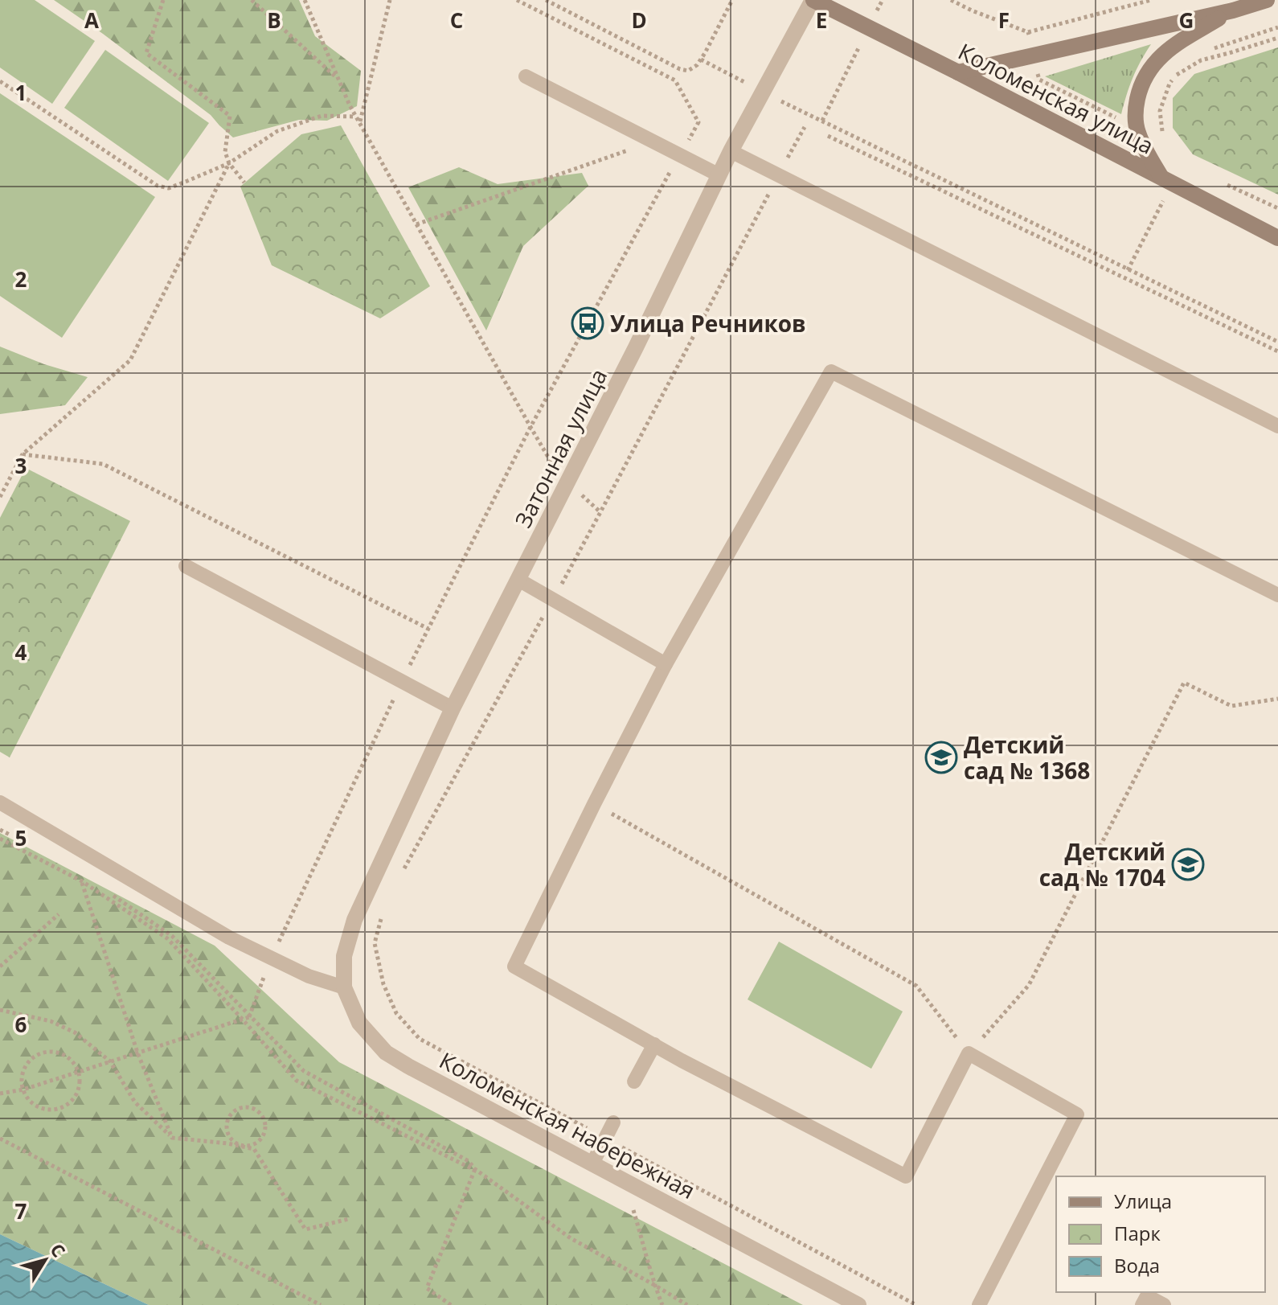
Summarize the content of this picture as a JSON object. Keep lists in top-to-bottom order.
{
  "streets": {
    "street": ["Коломенская улица", "Затонная улица", "Коломенская набережная"]
  },
  "crossings": [
    ["Коломенская улица", "Затонная улица"],
    ["Затонная улица", "Коломенская набережная"]
  ],
  "places": {
    "bus stop": ["Улица Речников"],
    "school or university": ["Детский сад № 1368", "Детский сад № 1704"]
  },
  "legend": ["Улица", "Парк", "Вода"],
  "north": "top right",
  "grid": {
    "columns": [
      "A",
      "B",
      "C",
      "D",
      "E",
      "F",
      "G"
    ],
    "rows": [
      "1",
      "2",
      "3",
      "4",
      "5",
      "6",
      "7"
    ]
  }
}
